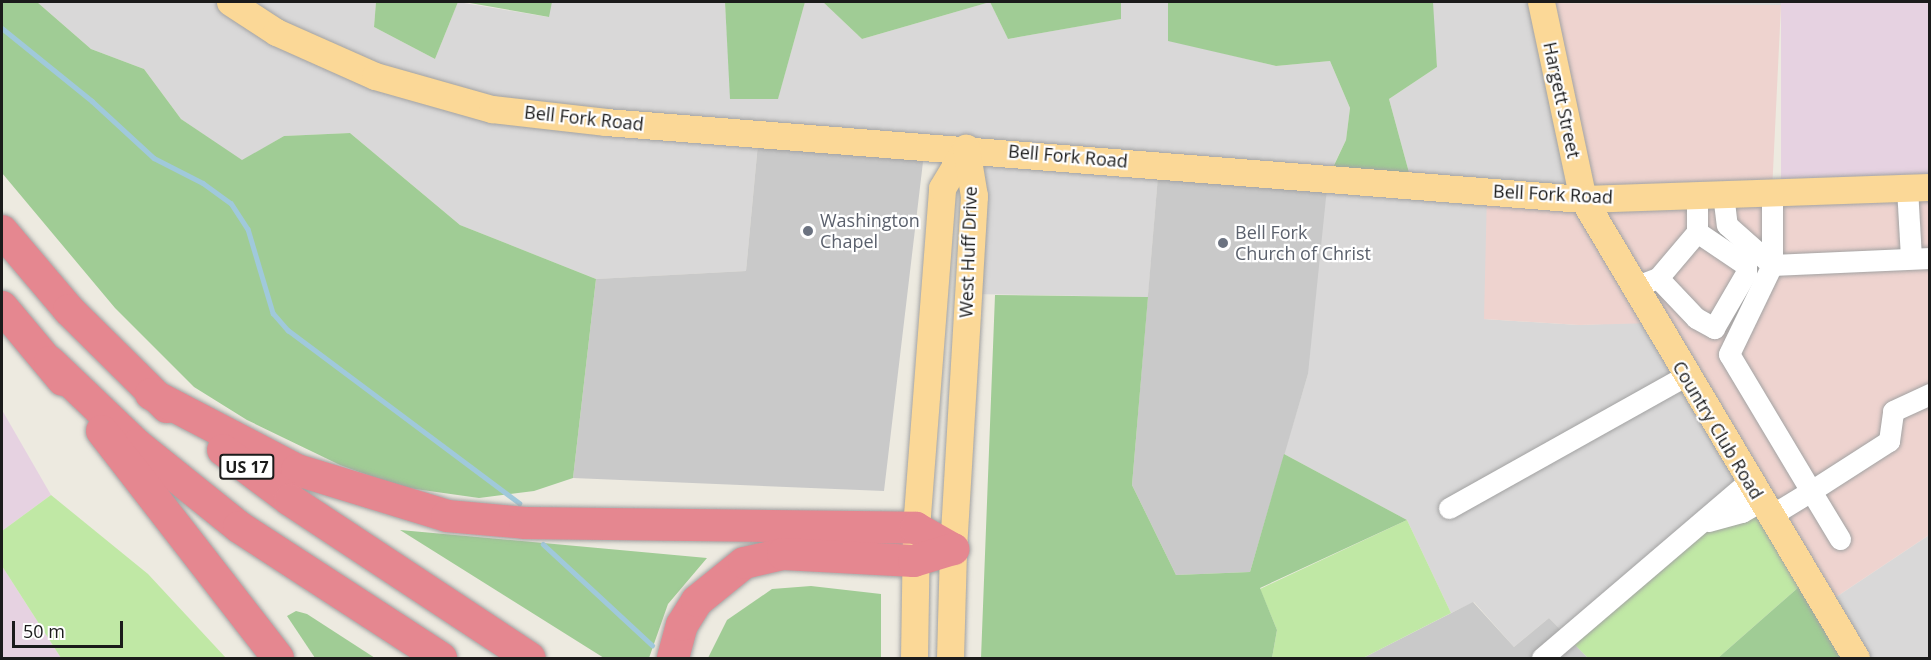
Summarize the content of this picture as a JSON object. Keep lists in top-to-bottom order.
{
  "streets": {
    "highway": ["US 17"],
    "main road": [
      "Hargett Street",
      "Bell Fork Road",
      "West Huff Drive",
      "Country Club Road"
    ]
  },
  "crossings": [
    ["Hargett Street", "Bell Fork Road"],
    ["Hargett Street", "Country Club Road"],
    ["Bell Fork Road", "West Huff Drive"],
    ["Bell Fork Road", "Country Club Road"]
  ],
  "places": ["Washington Chapel", "Bell Fork Church of Christ"],
  "scale_bar": "50 m"
}
